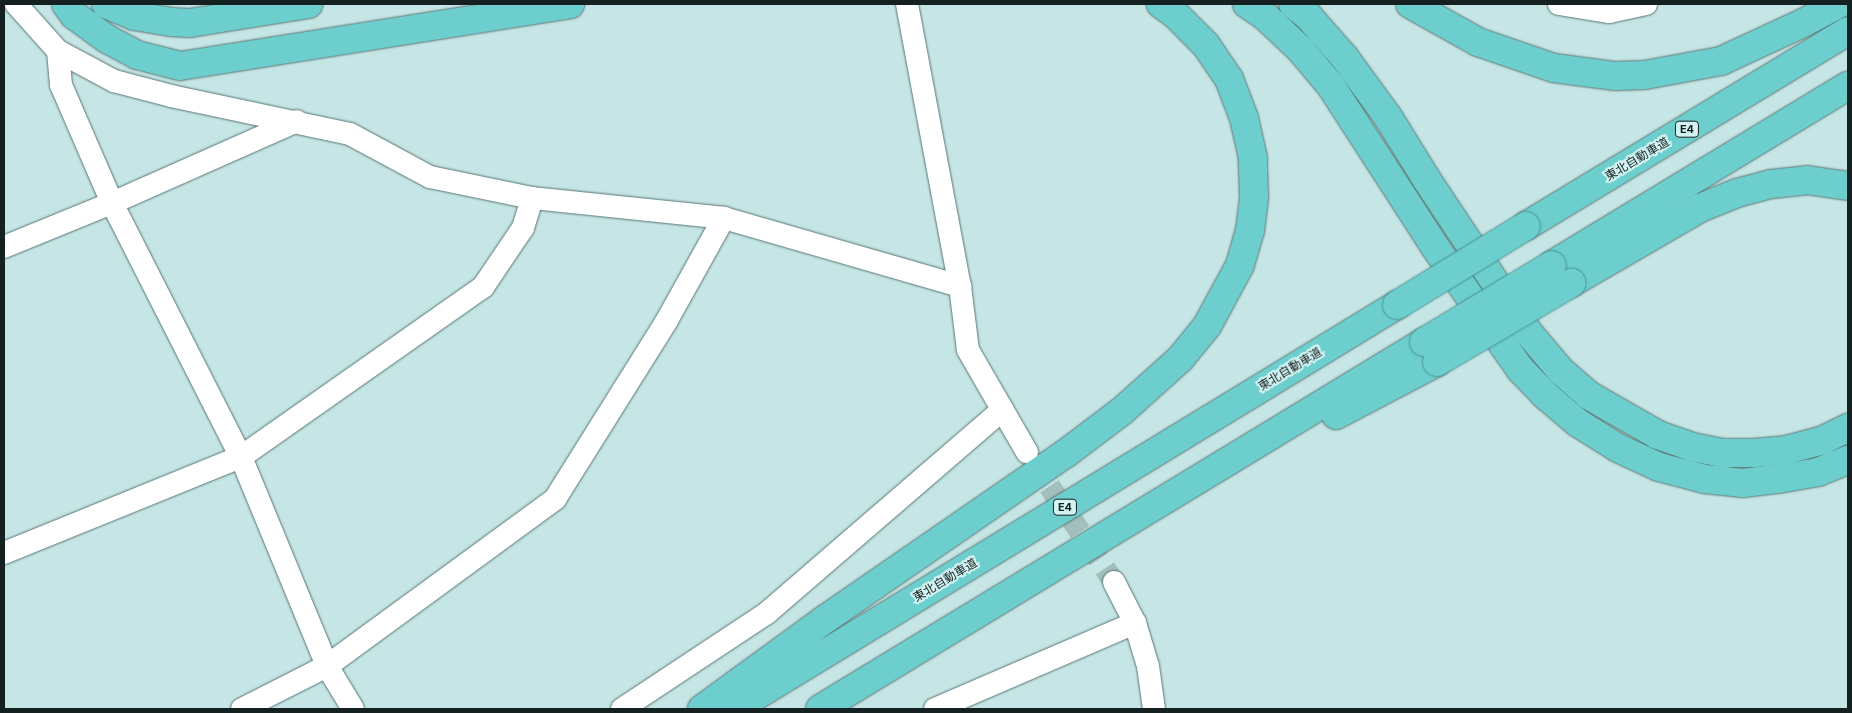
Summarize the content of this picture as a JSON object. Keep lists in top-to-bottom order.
{
  "streets": {
    "highway": ["E4", "東北自動車道"]
  }
}
